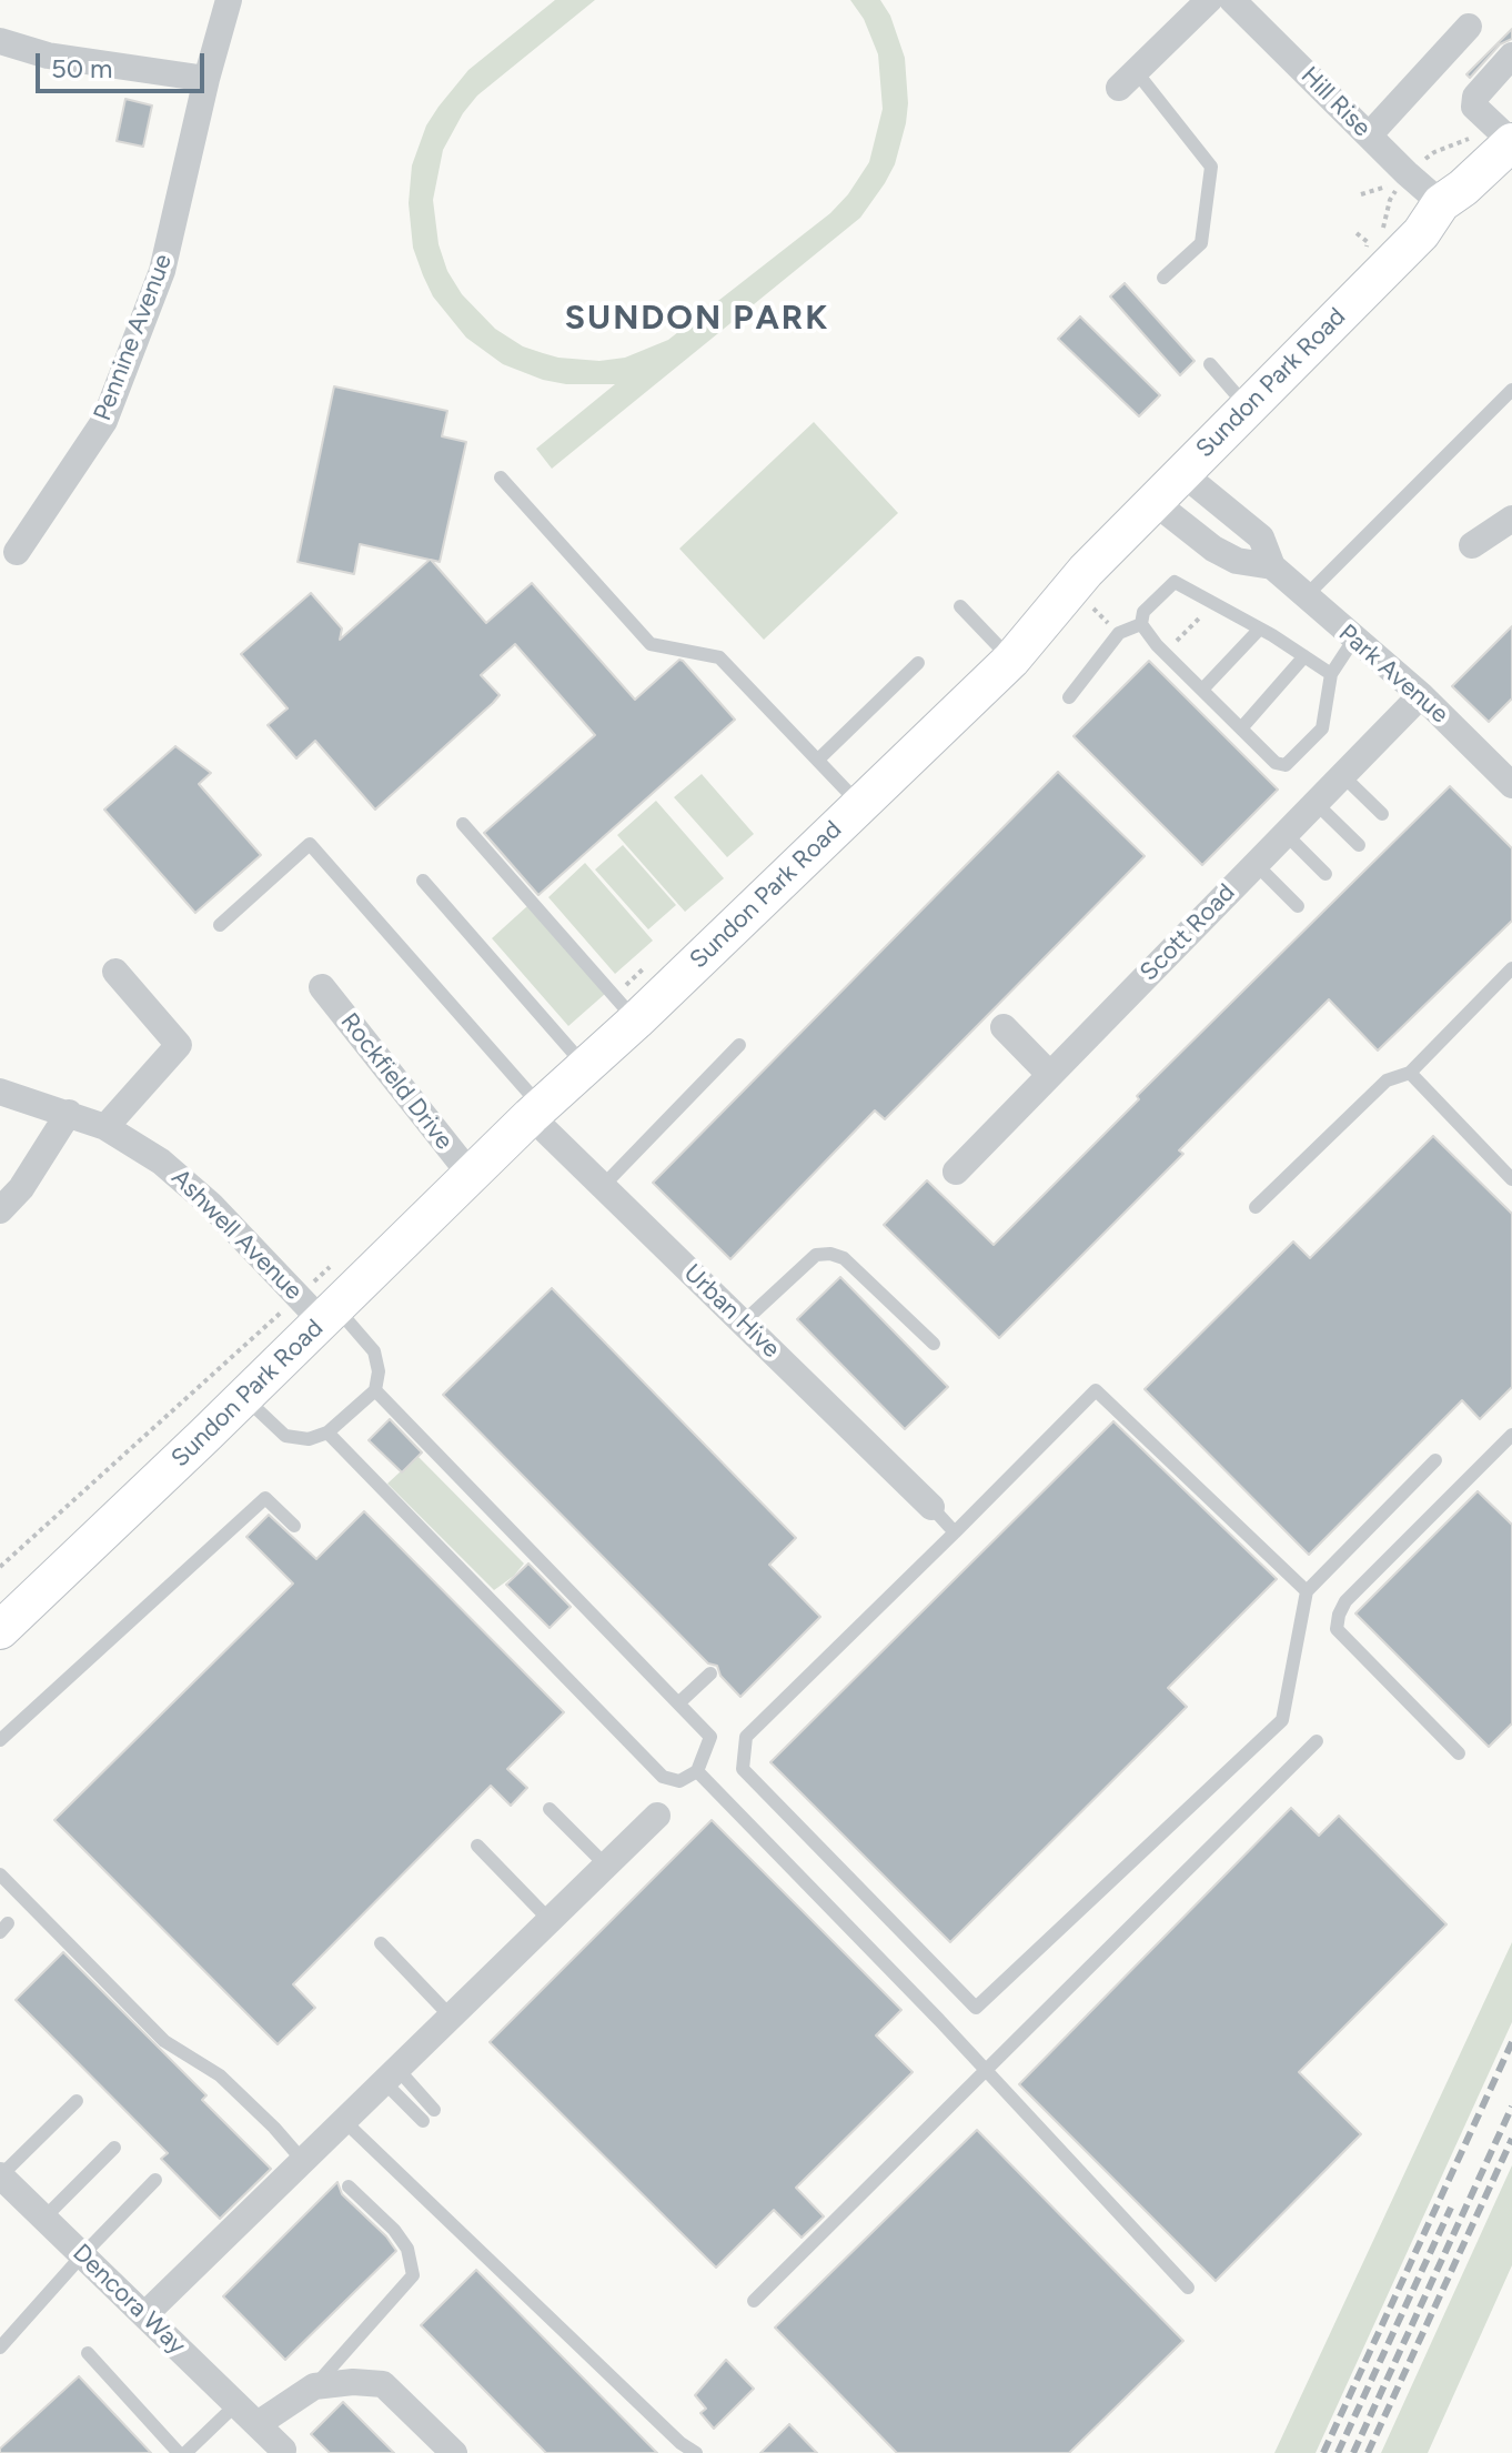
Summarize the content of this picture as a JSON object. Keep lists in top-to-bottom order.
{
  "streets": {
    "street": [
      "Hill Rise",
      "Pennine Avenue",
      "Sundon Park Road",
      "Park Avenue",
      "Scott Road",
      "Rockfield Drive",
      "Ashwell Avenue",
      "Urban Hive",
      "Dencora Way"
    ]
  },
  "crossings": [
    ["Hill Rise", "Sundon Park Road"],
    ["Sundon Park Road", "Park Avenue"],
    ["Sundon Park Road", "Rockfield Drive"],
    ["Sundon Park Road", "Ashwell Avenue"],
    ["Sundon Park Road", "Urban Hive"],
    ["Park Avenue", "Scott Road"]
  ],
  "districts": ["SUNDON PARK"],
  "scale_bar": "50 m"
}
